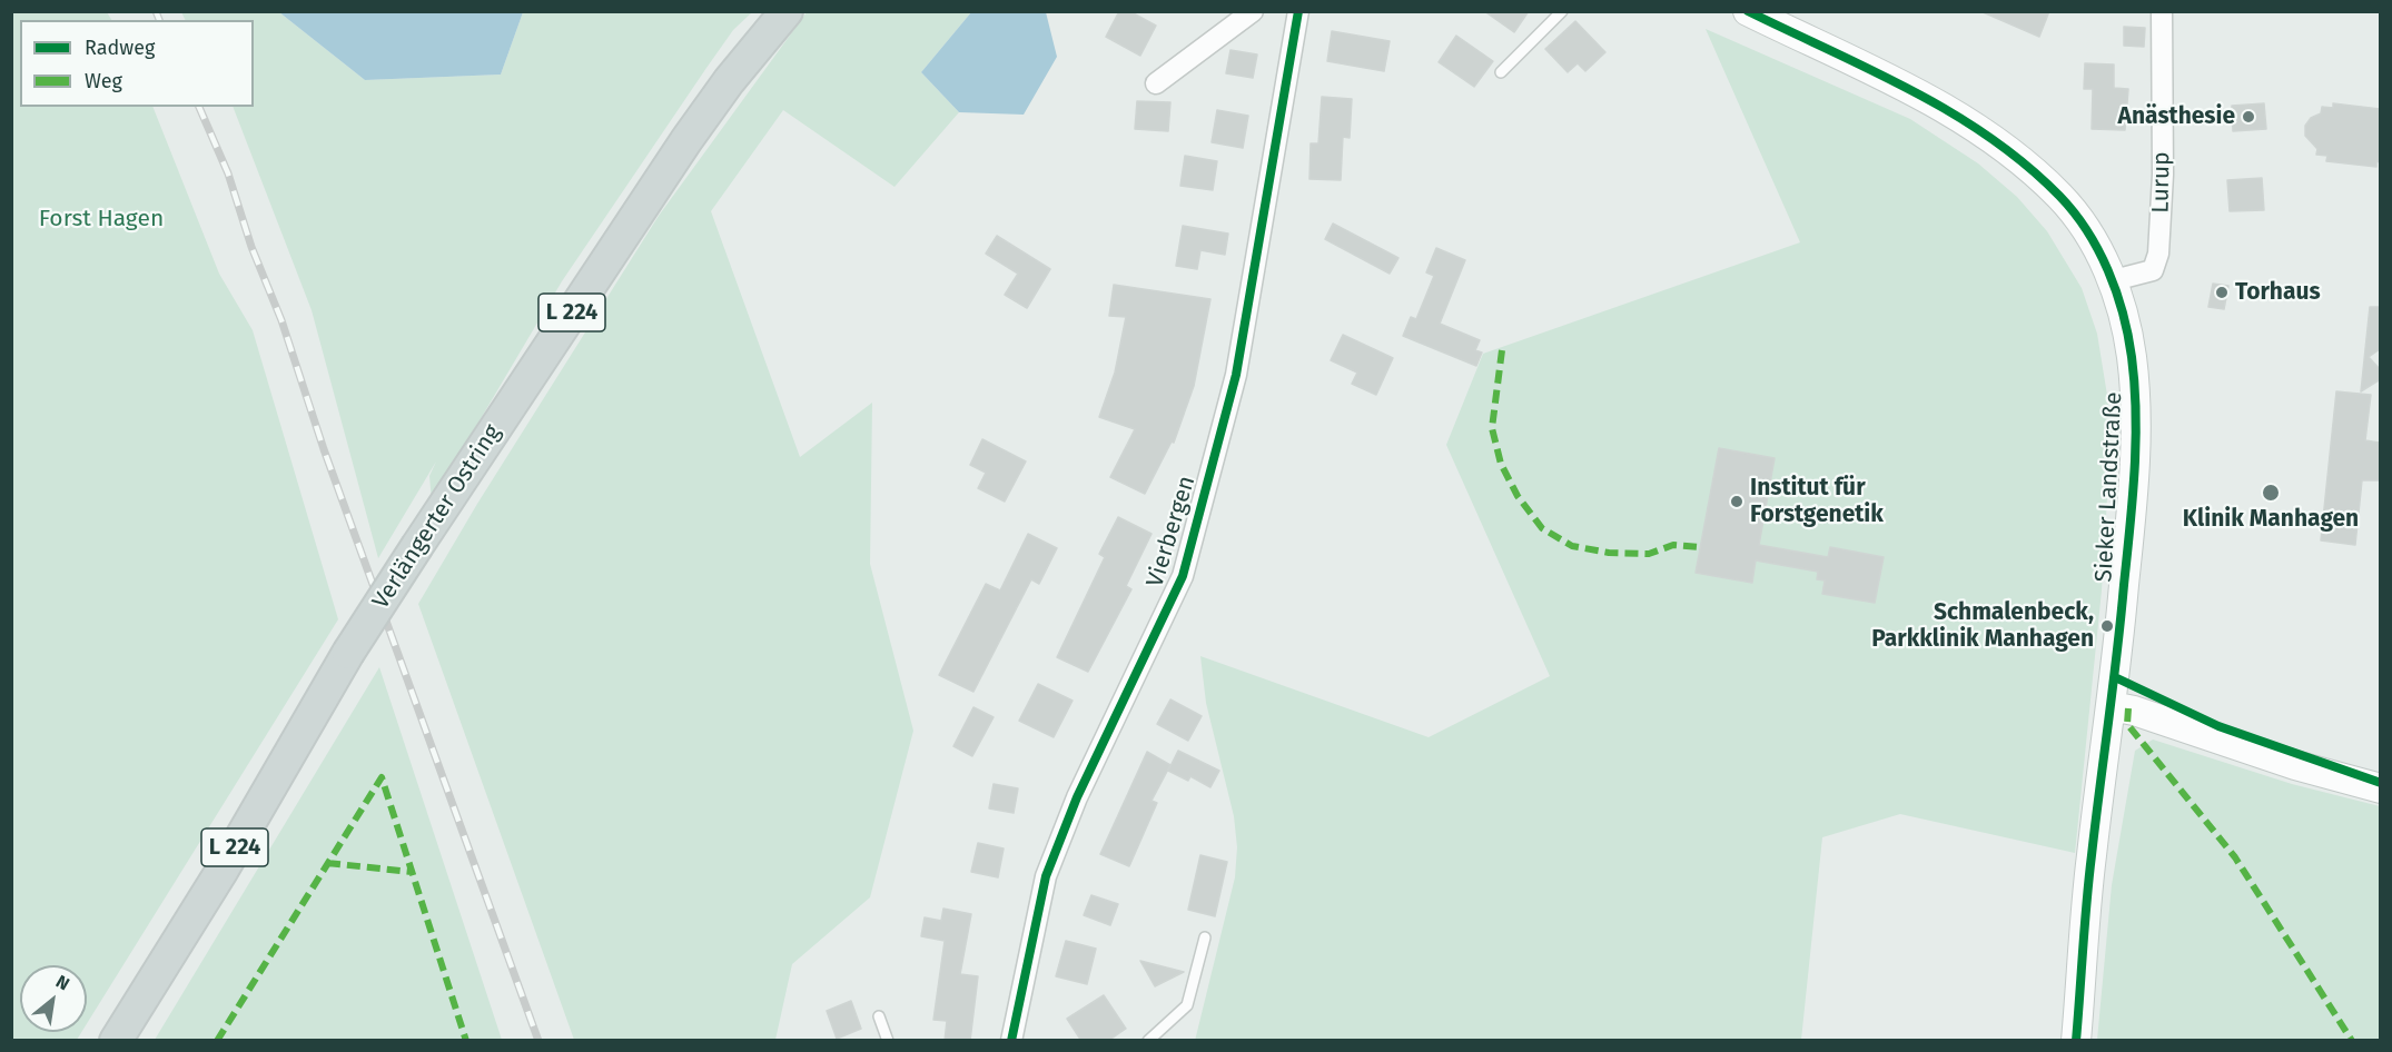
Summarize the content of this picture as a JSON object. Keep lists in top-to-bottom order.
{
  "streets": {
    "main road": ["L 224", "Sieker Landstraße", "Verlängerter Ostring"],
    "street": ["Lurup", "Vierbergen"]
  },
  "crossings": [
    ["Lurup", "Sieker Landstraße"]
  ],
  "parks": ["Forst Hagen"],
  "places": [
    "Anästhesie",
    "Torhaus",
    "Klinik Manhagen",
    "Institut für Forstgenetik",
    "Schmalenbeck, Parkklinik Manhagen"
  ],
  "legend": ["Radweg", "Weg"],
  "north": "top right"
}
